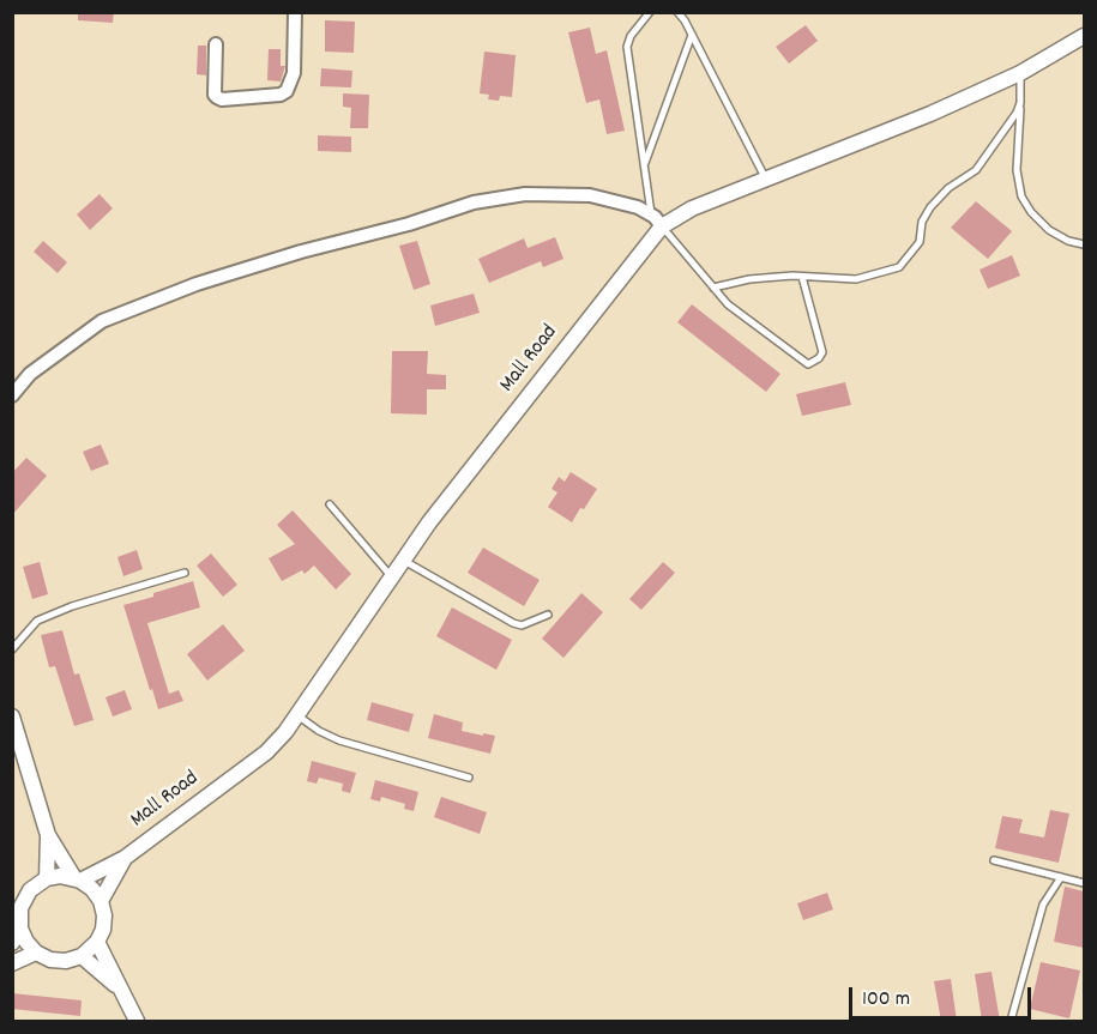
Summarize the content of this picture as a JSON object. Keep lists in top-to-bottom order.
{
  "streets": {
    "street": ["Mall Road"]
  },
  "scale_bar": "100 m"
}
